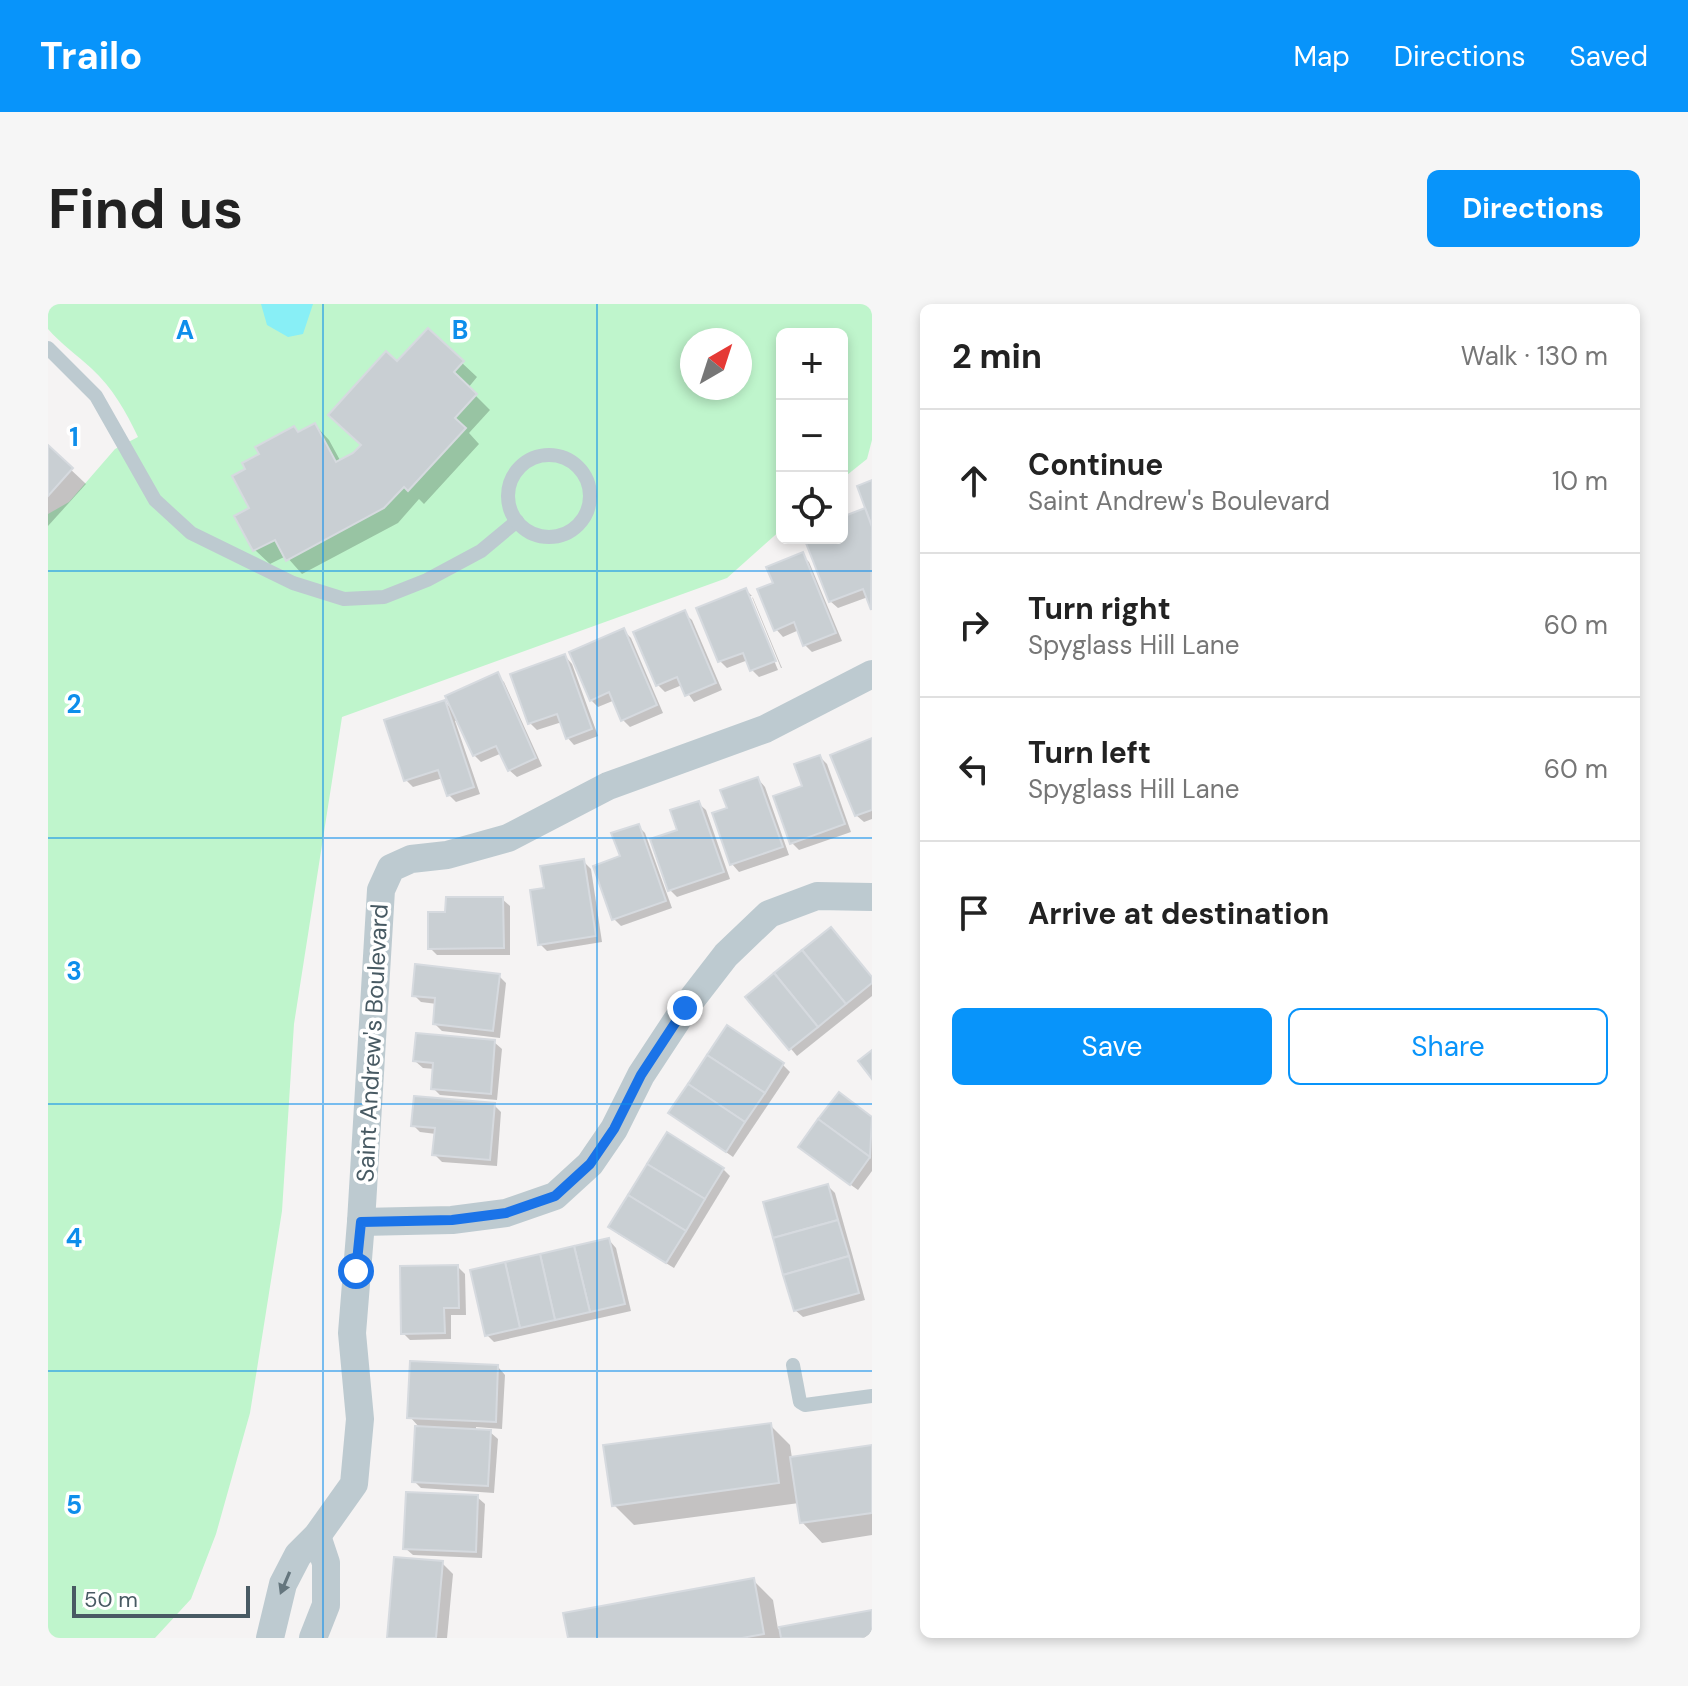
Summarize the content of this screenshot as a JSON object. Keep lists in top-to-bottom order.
{
  "streets": {
    "street": ["Saint Andrew's Boulevard"]
  },
  "scale_bar": "50 m",
  "north": "top right",
  "page": {
    "header": "Trailo",
    "nav": ["Map", "Directions", "Saved"],
    "buttons": [
      "Directions",
      ["Save", "Share"]
    ],
    "title": "Find us",
    "heading": ["2 min", "Walk · 130 m"],
    "map_buttons": ["+", "−"],
    "list": [
      ["Continue", "Saint Andrew's Boulevard", "10 m"],
      ["Turn right", "Spyglass Hill Lane", "60 m"],
      ["Turn left", "Spyglass Hill Lane", "60 m"],
      "Arrive at destination"
    ],
    "scale": "50 m"
  },
  "grid": {
    "columns": ["A", "B"],
    "rows": [
      "1",
      "2",
      "3",
      "4",
      "5"
    ]
  }
}
